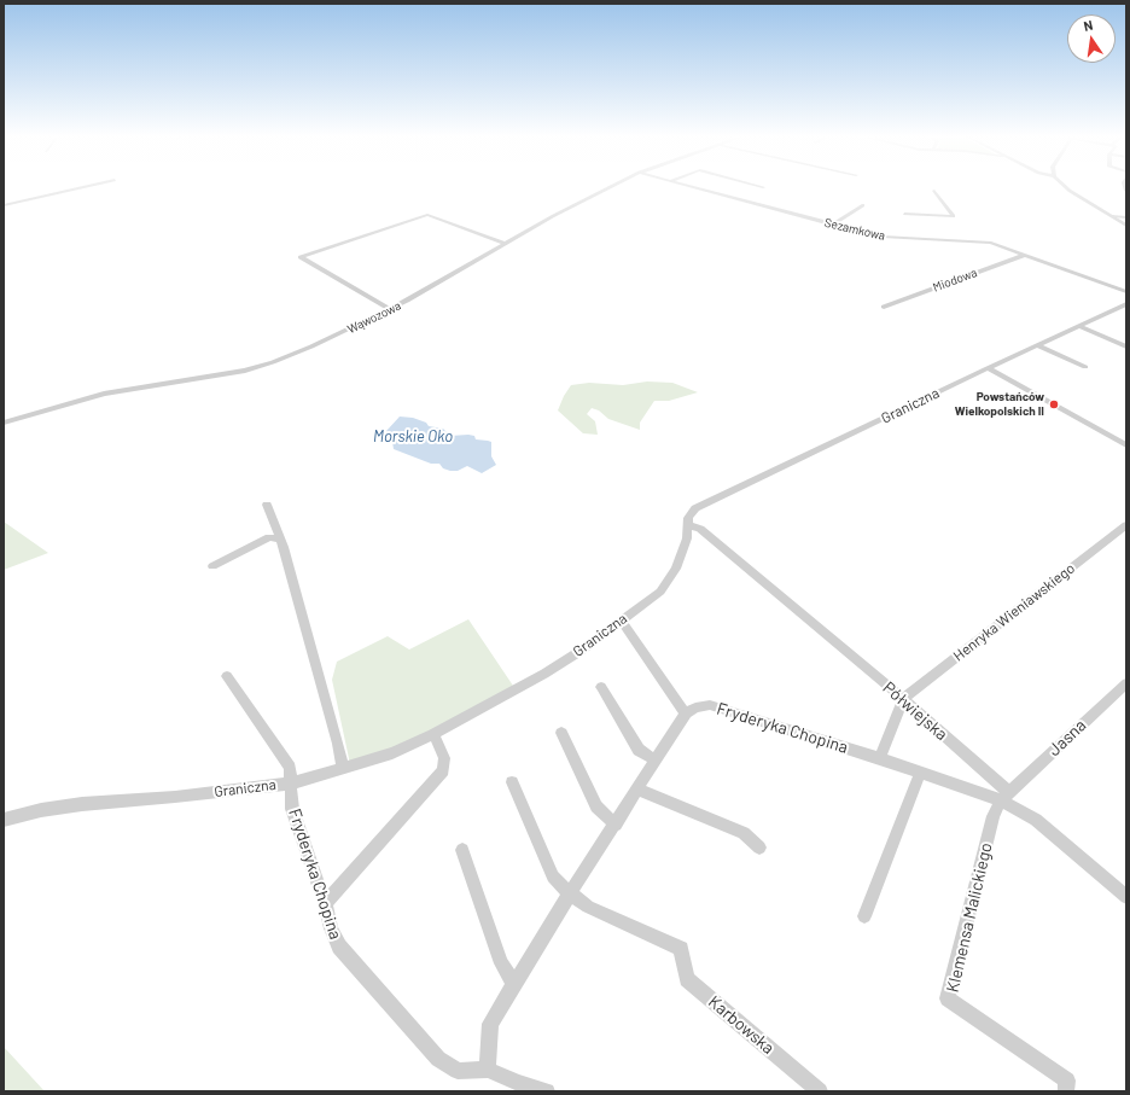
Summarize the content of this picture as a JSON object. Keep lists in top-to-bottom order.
{
  "streets": {
    "street": [
      "Sezamkowa",
      "Miodowa",
      "Wąwozowa",
      "Graniczna",
      "Henryka Wieniawskiego",
      "Półwiejska",
      "Fryderyka Chopina",
      "Jasna",
      "Klemensa Malickiego",
      "Karbowska"
    ]
  },
  "crossings": [
    ["Sezamkowa", "Miodowa"],
    ["Graniczna", "Półwiejska"],
    ["Graniczna", "Fryderyka Chopina"],
    ["Henryka Wieniawskiego", "Półwiejska"],
    ["Półwiejska", "Fryderyka Chopina"],
    ["Półwiejska", "Jasna"],
    ["Półwiejska", "Klemensa Malickiego"],
    ["Fryderyka Chopina", "Jasna"],
    ["Fryderyka Chopina", "Klemensa Malickiego"],
    ["Jasna", "Klemensa Malickiego"]
  ],
  "water": ["Morskie Oko"],
  "places": ["Powstańców Wielkopolskich II"],
  "north": "top"
}
